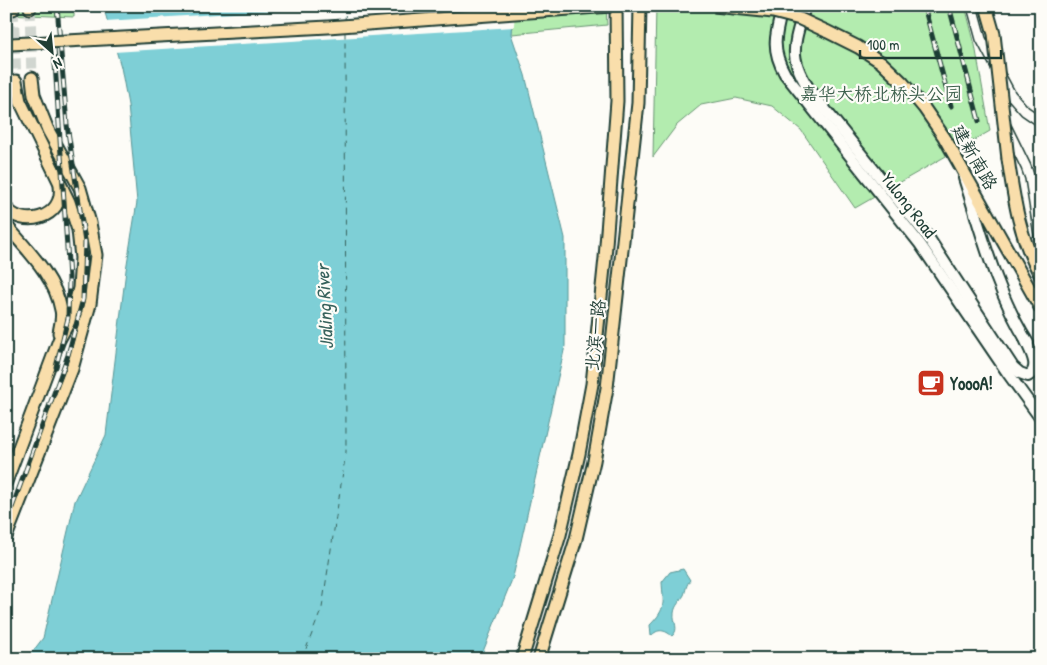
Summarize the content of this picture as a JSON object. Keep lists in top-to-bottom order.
{
  "streets": {
    "main road": ["建新南路", "Yulong Road", "北滨一路"]
  },
  "water": ["Jialing River"],
  "parks": ["嘉华大桥北桥头公园"],
  "places": {
    "cafe": ["YoooA!"]
  },
  "scale_bar": "100 m",
  "north": "bottom right"
}
